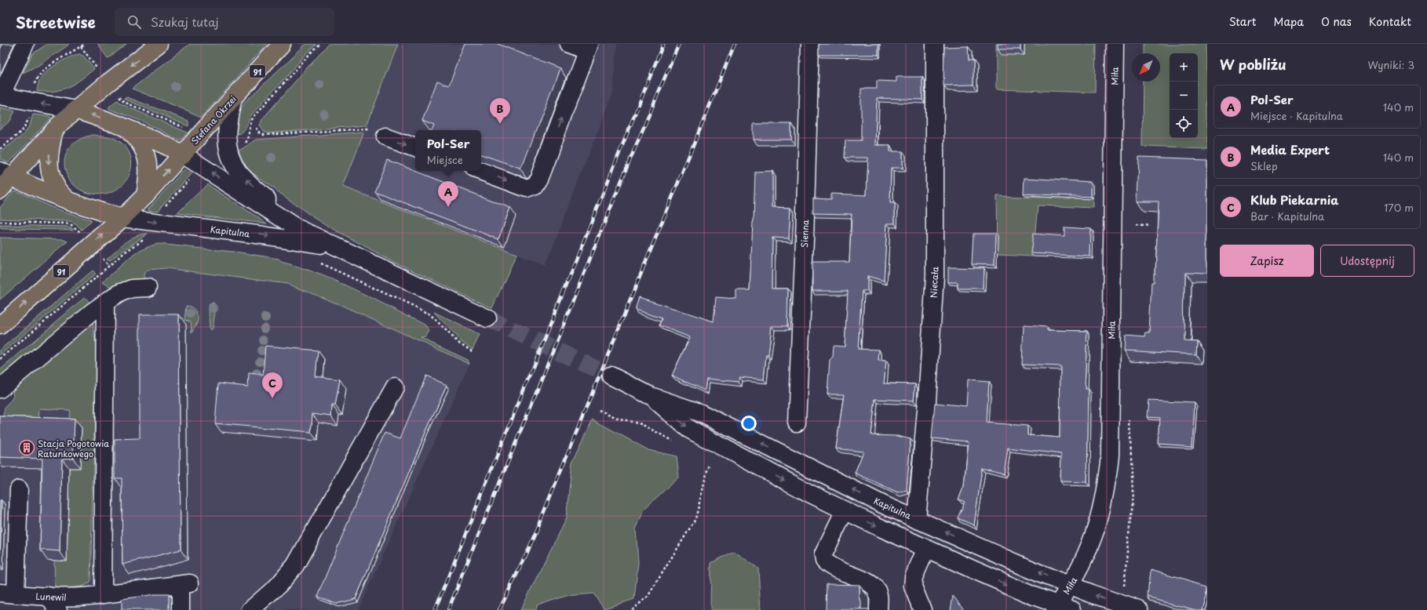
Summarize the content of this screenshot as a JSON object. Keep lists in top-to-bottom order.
{
  "streets": {
    "main road": ["91", "Stefana Okrzei"],
    "street": [
      "Miła",
      "Kapitulna",
      "Sienna",
      "Niecała",
      "Lunewil"
    ]
  },
  "crossings": [
    ["91", "Stefana Okrzei"],
    ["91", "Kapitulna"],
    ["Miła", "Kapitulna"],
    ["Stefana Okrzei", "Kapitulna"],
    ["Kapitulna", "Niecała"]
  ],
  "places": {
    "building": ["Stacja Pogotowia Ratunkowego"]
  },
  "north": "bottom left",
  "page": {
    "header": "Streetwise",
    "search": "Szukaj tutaj",
    "nav": [
      "Start",
      "Mapa",
      "O nas",
      "Kontakt"
    ],
    "heading": ["W pobliżu", "Wyniki: 3"],
    "map_buttons": ["+", "−"],
    "list": [
      {
        "mark": "A",
        "name": "Pol-Ser",
        "note": "Miejsce · Kapitulna",
        "value": "140 m"
      },
      {
        "mark": "B",
        "name": "Media Expert",
        "note": "Sklep",
        "value": "140 m"
      },
      {
        "mark": "C",
        "name": "Klub Piekarnia",
        "note": "Bar · Kapitulna",
        "value": "170 m"
      }
    ],
    "pins": ["B", "A", "C"],
    "popup": ["Pol-Ser", "Miejsce"],
    "buttons": ["Zapisz", "Udostępnij"]
  }
}
